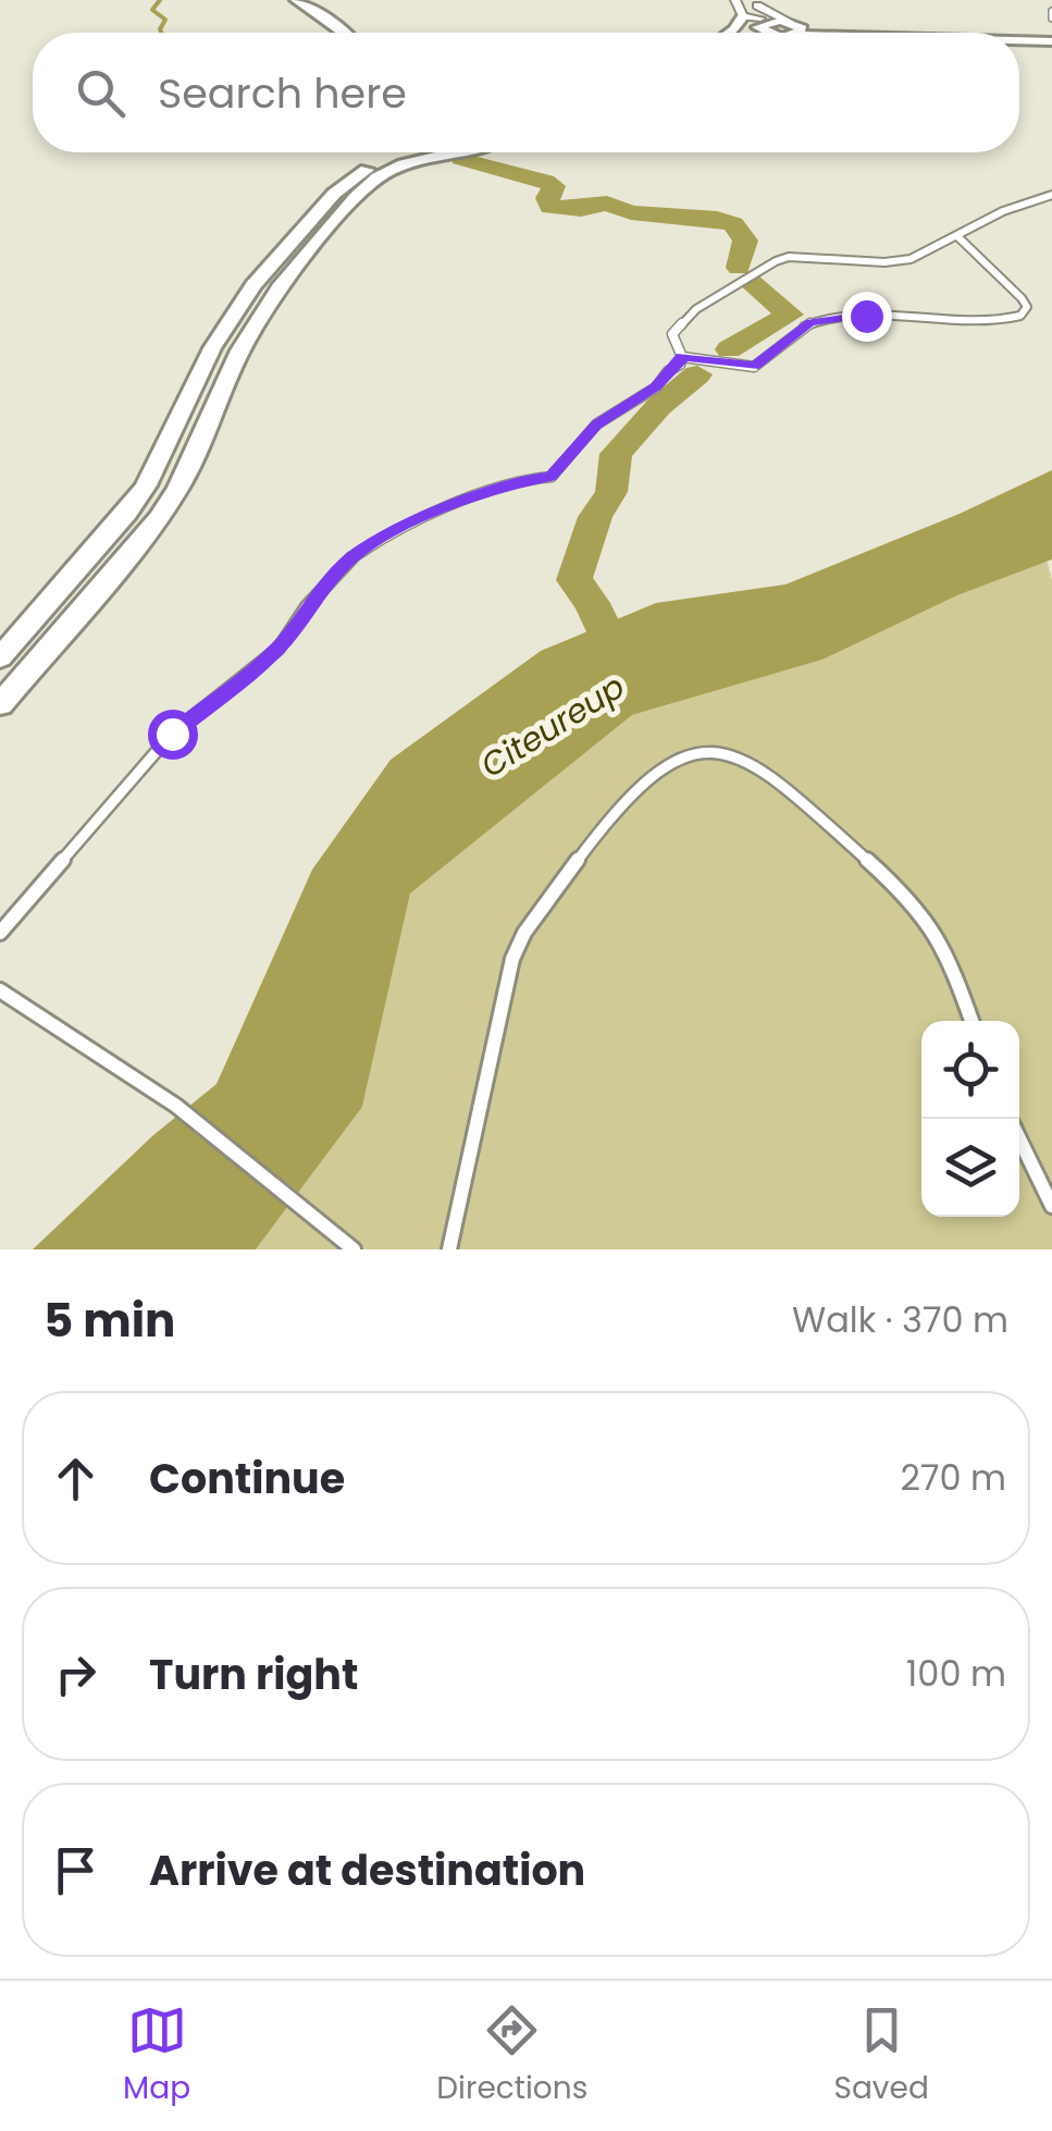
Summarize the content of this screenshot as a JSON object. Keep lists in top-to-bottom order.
{
  "water": ["Citeureup"],
  "page": {
    "search": "Search here",
    "heading": ["5 min", "Walk · 370 m"],
    "list": [
      ["Continue", "270 m"],
      ["Turn right", "100 m"],
      "Arrive at destination"
    ],
    "nav": ["Map", "Directions", "Saved"]
  }
}
